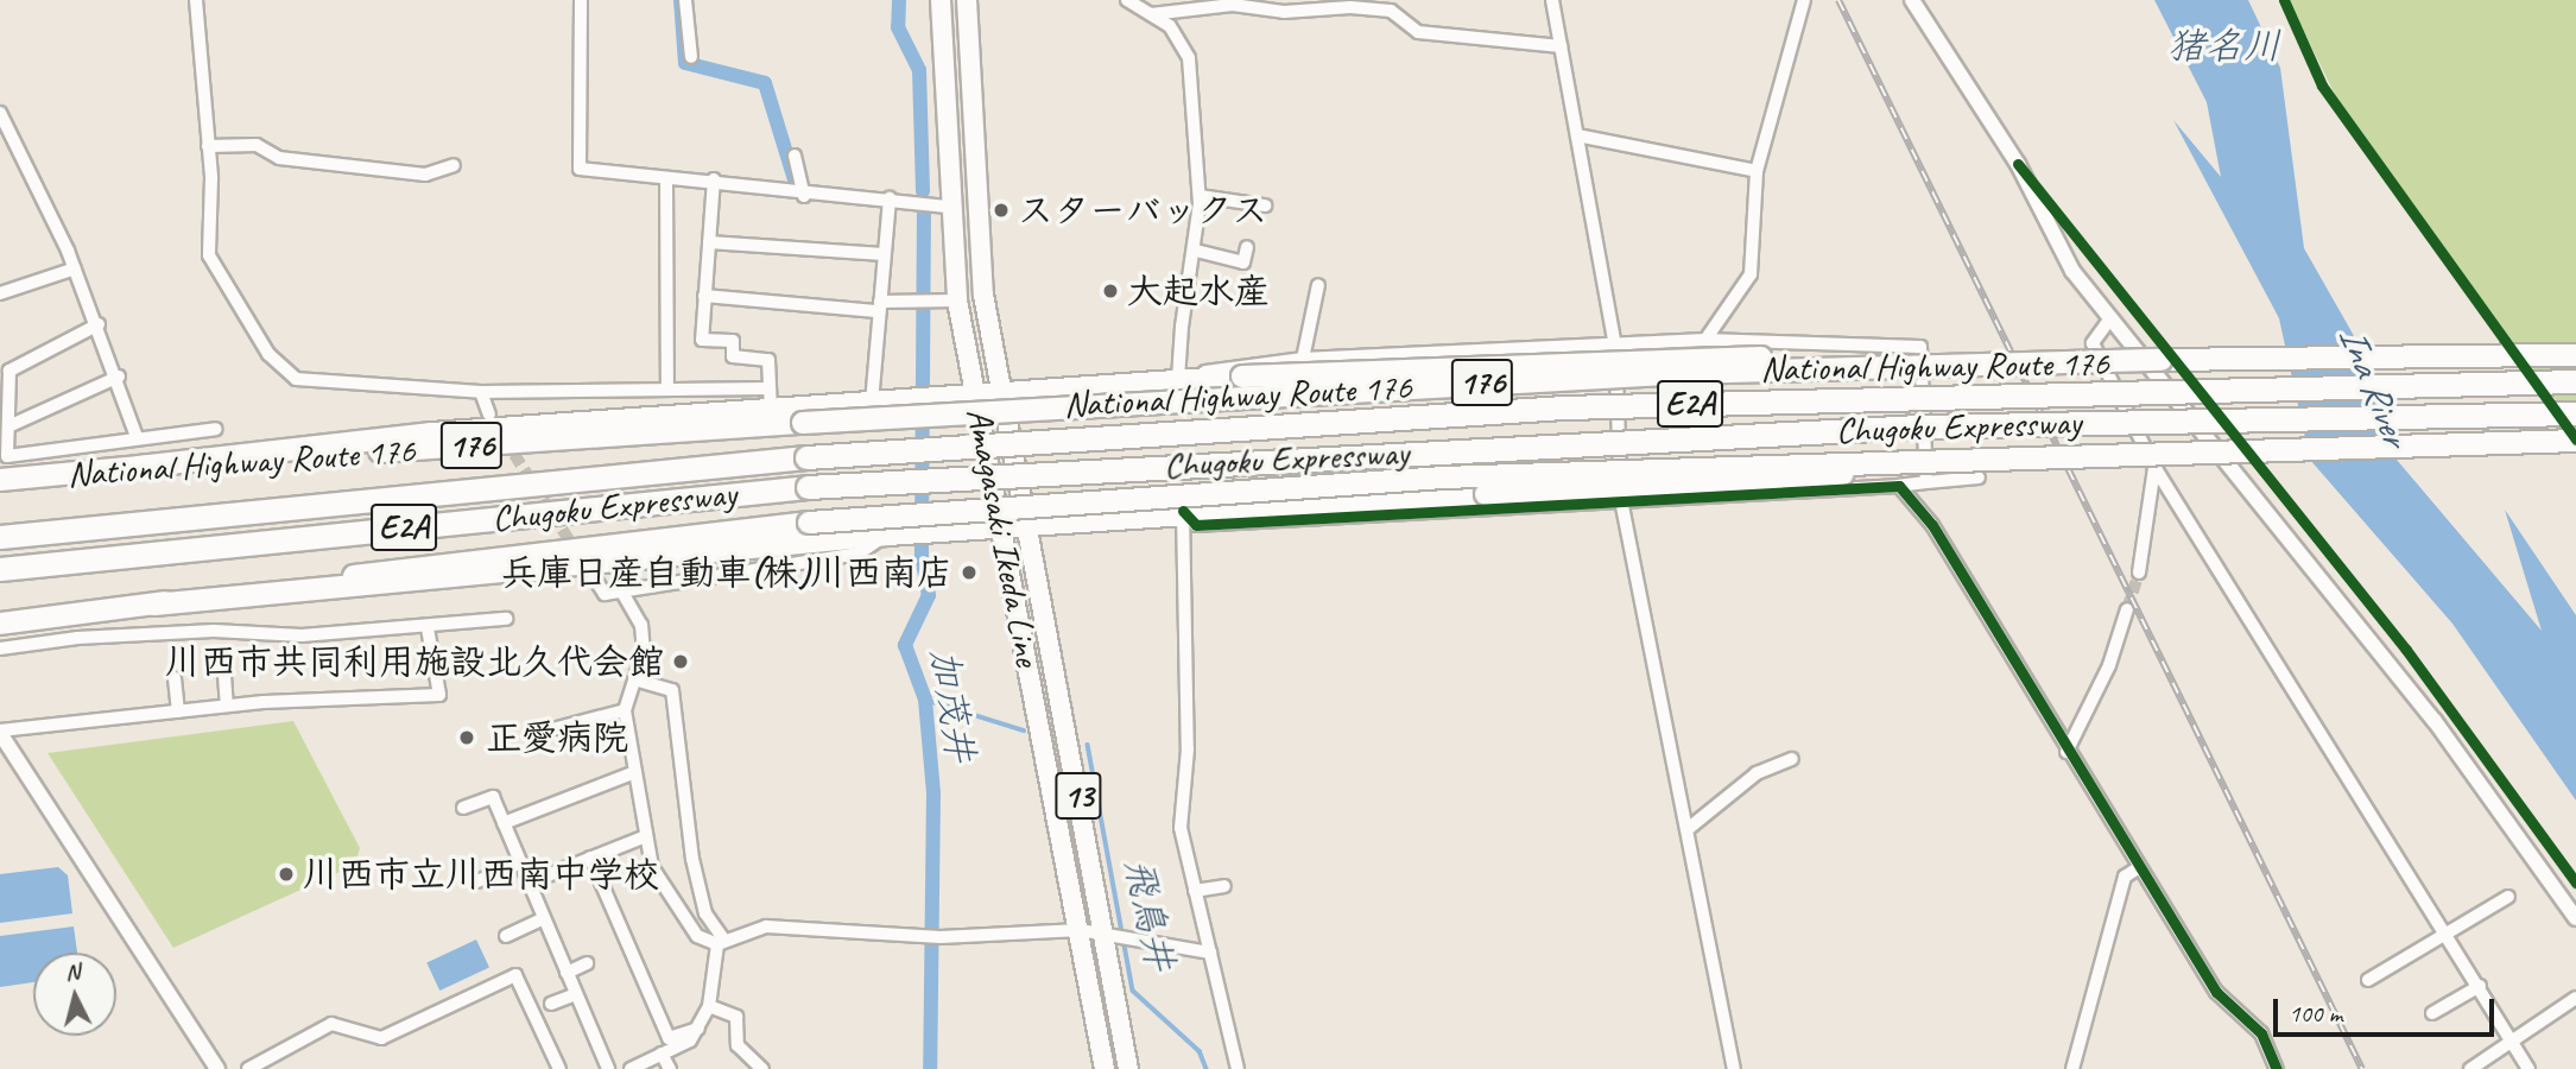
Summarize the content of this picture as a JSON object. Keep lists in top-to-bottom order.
{
  "streets": {
    "highway": [
      "National Highway Route 176",
      "176",
      "E2A",
      "Chugoku Expressway"
    ],
    "main road": ["Amagasaki Ikeda Line", "13"]
  },
  "water": [
    "猪名川",
    "Ina River",
    "加茂井",
    "飛鳥井"
  ],
  "places": [
    "スターバックス",
    "大起水産",
    "兵庫日産自動車(株)川西南店",
    "川西市共同利用施設北久代会館",
    "正愛病院",
    "川西市立川西南中学校"
  ],
  "scale_bar": "100 m",
  "north": "top"
}
